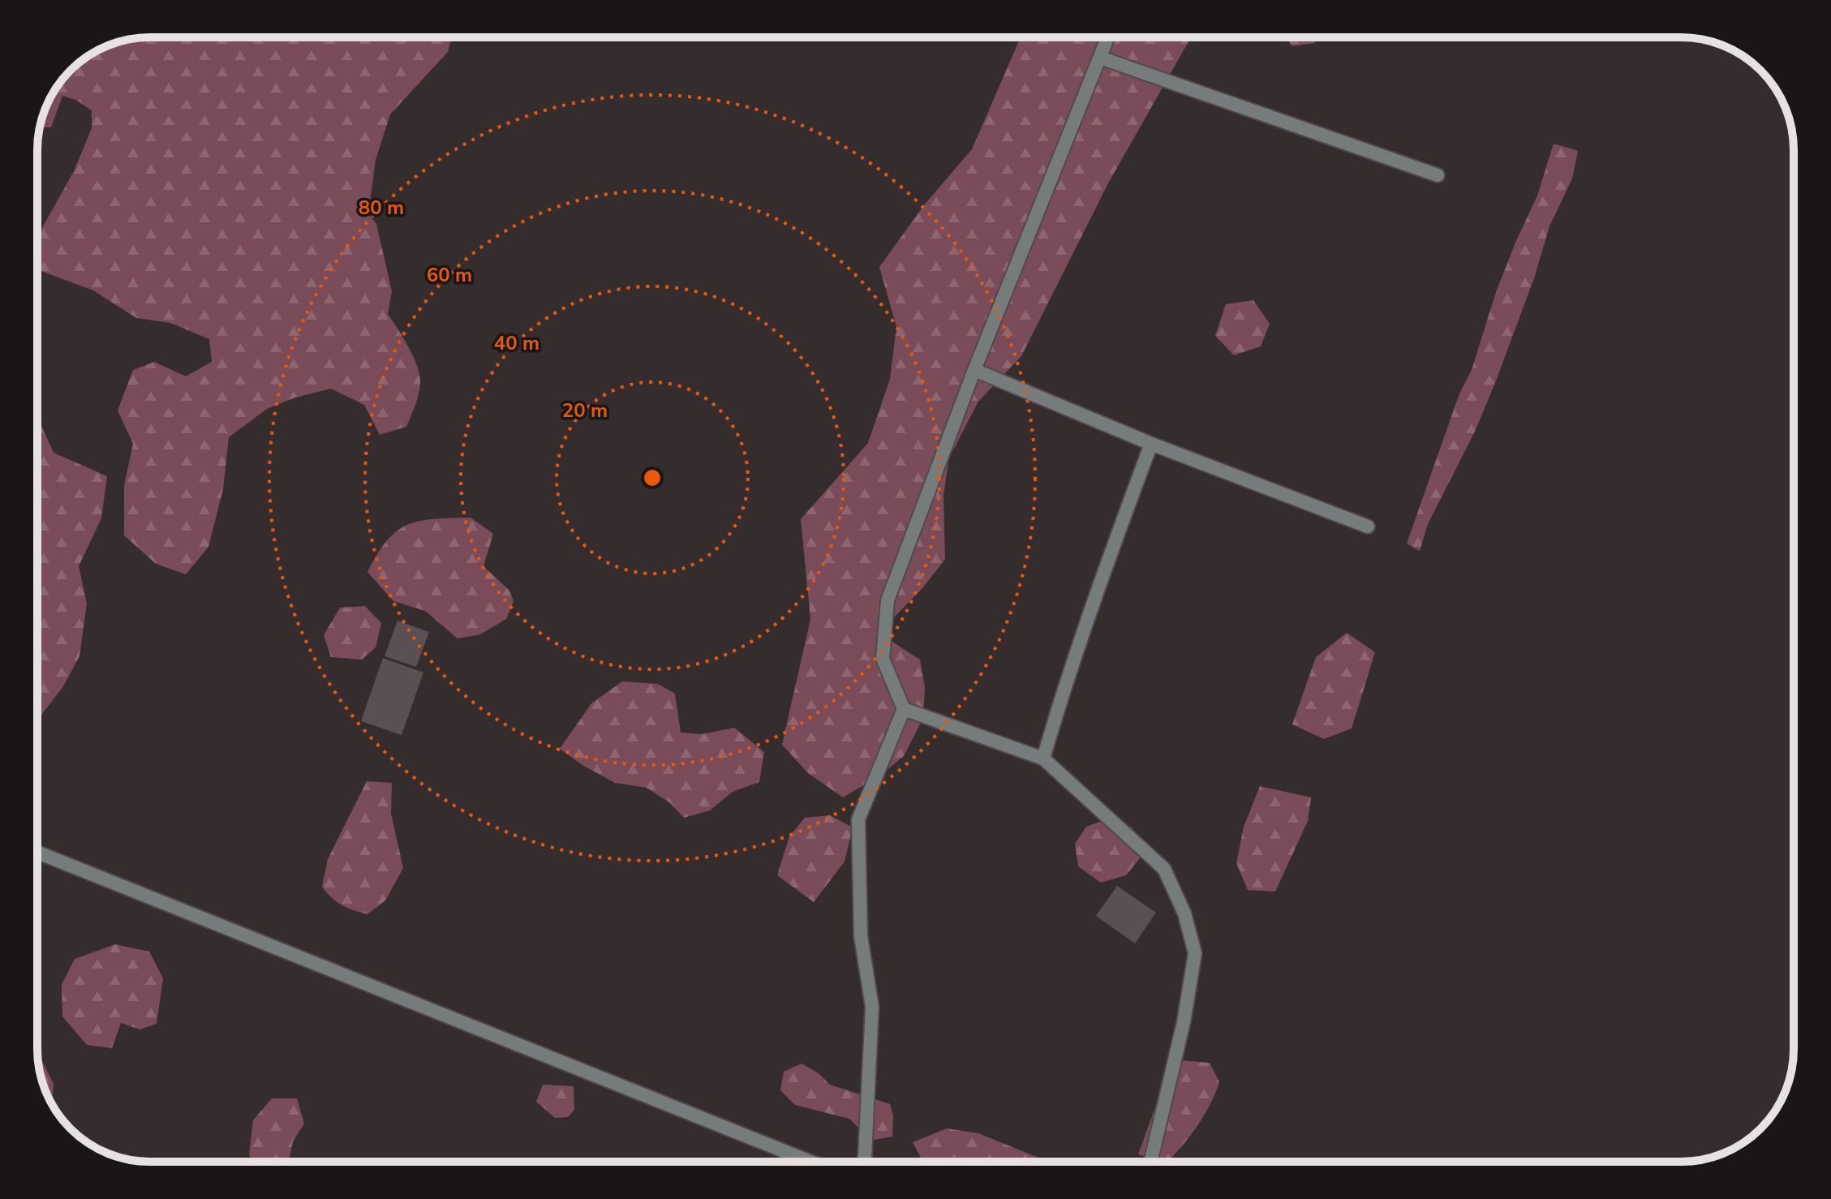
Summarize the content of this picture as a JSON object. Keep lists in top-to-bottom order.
{
  "rings": [
    "80 m",
    "60 m",
    "40 m",
    "20 m"
  ]
}
